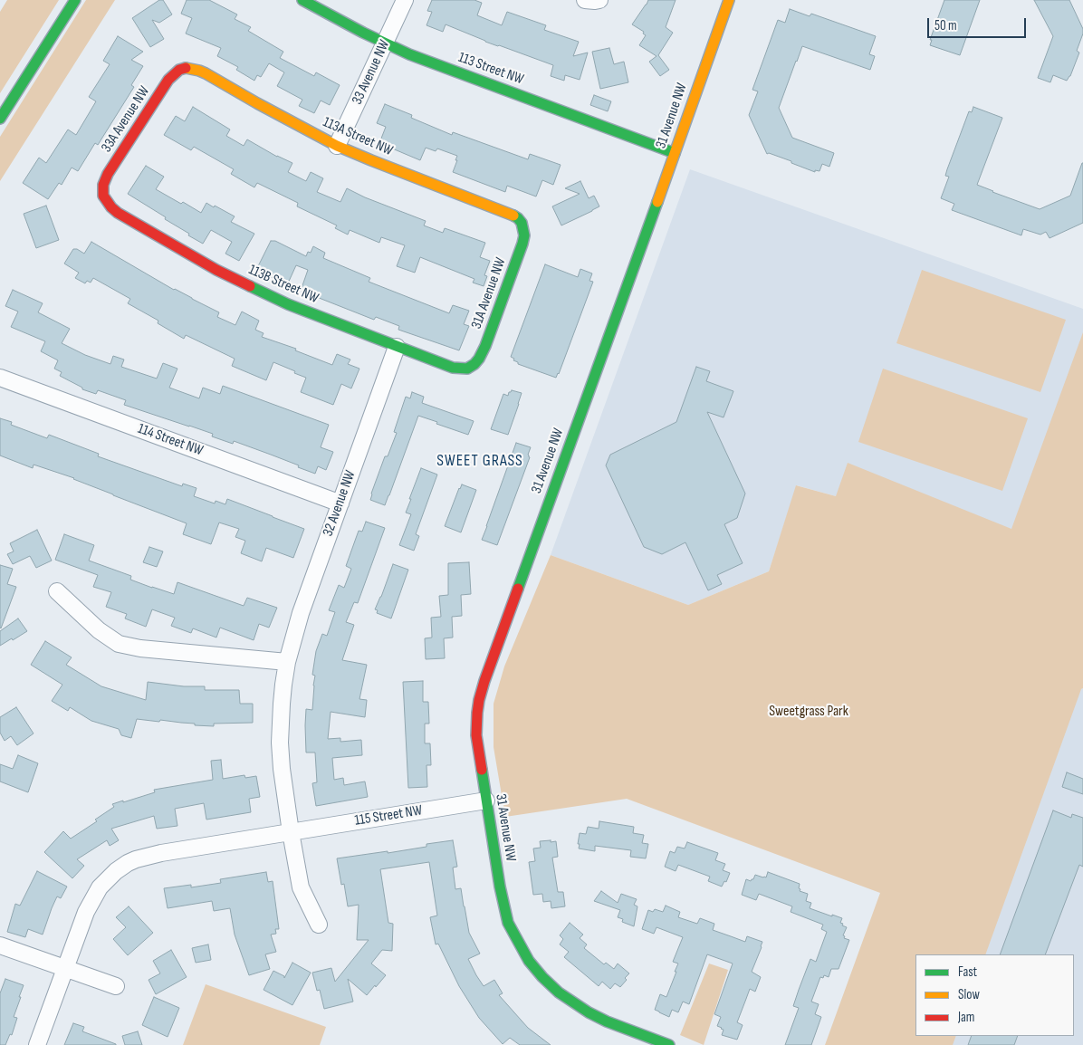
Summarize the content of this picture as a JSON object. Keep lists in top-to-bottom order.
{
  "streets": {
    "street": [
      "113 Street NW",
      "33 Avenue NW",
      "31 Avenue NW",
      "33A Avenue NW",
      "113A Street NW",
      "113B Street NW",
      "31A Avenue NW",
      "114 Street NW",
      "32 Avenue NW",
      "115 Street NW"
    ]
  },
  "crossings": [
    ["113 Street NW", "33 Avenue NW"],
    ["113 Street NW", "31 Avenue NW"],
    ["33 Avenue NW", "113A Street NW"],
    ["31 Avenue NW", "115 Street NW"],
    ["33A Avenue NW", "113A Street NW"],
    ["33A Avenue NW", "113B Street NW"],
    ["113A Street NW", "31A Avenue NW"],
    ["113B Street NW", "31A Avenue NW"],
    ["113B Street NW", "32 Avenue NW"],
    ["114 Street NW", "32 Avenue NW"],
    ["32 Avenue NW", "115 Street NW"]
  ],
  "districts": ["SWEET GRASS"],
  "parks": ["Sweetgrass Park"],
  "legend": ["Fast", "Slow", "Jam"],
  "scale_bar": "50 m"
}
